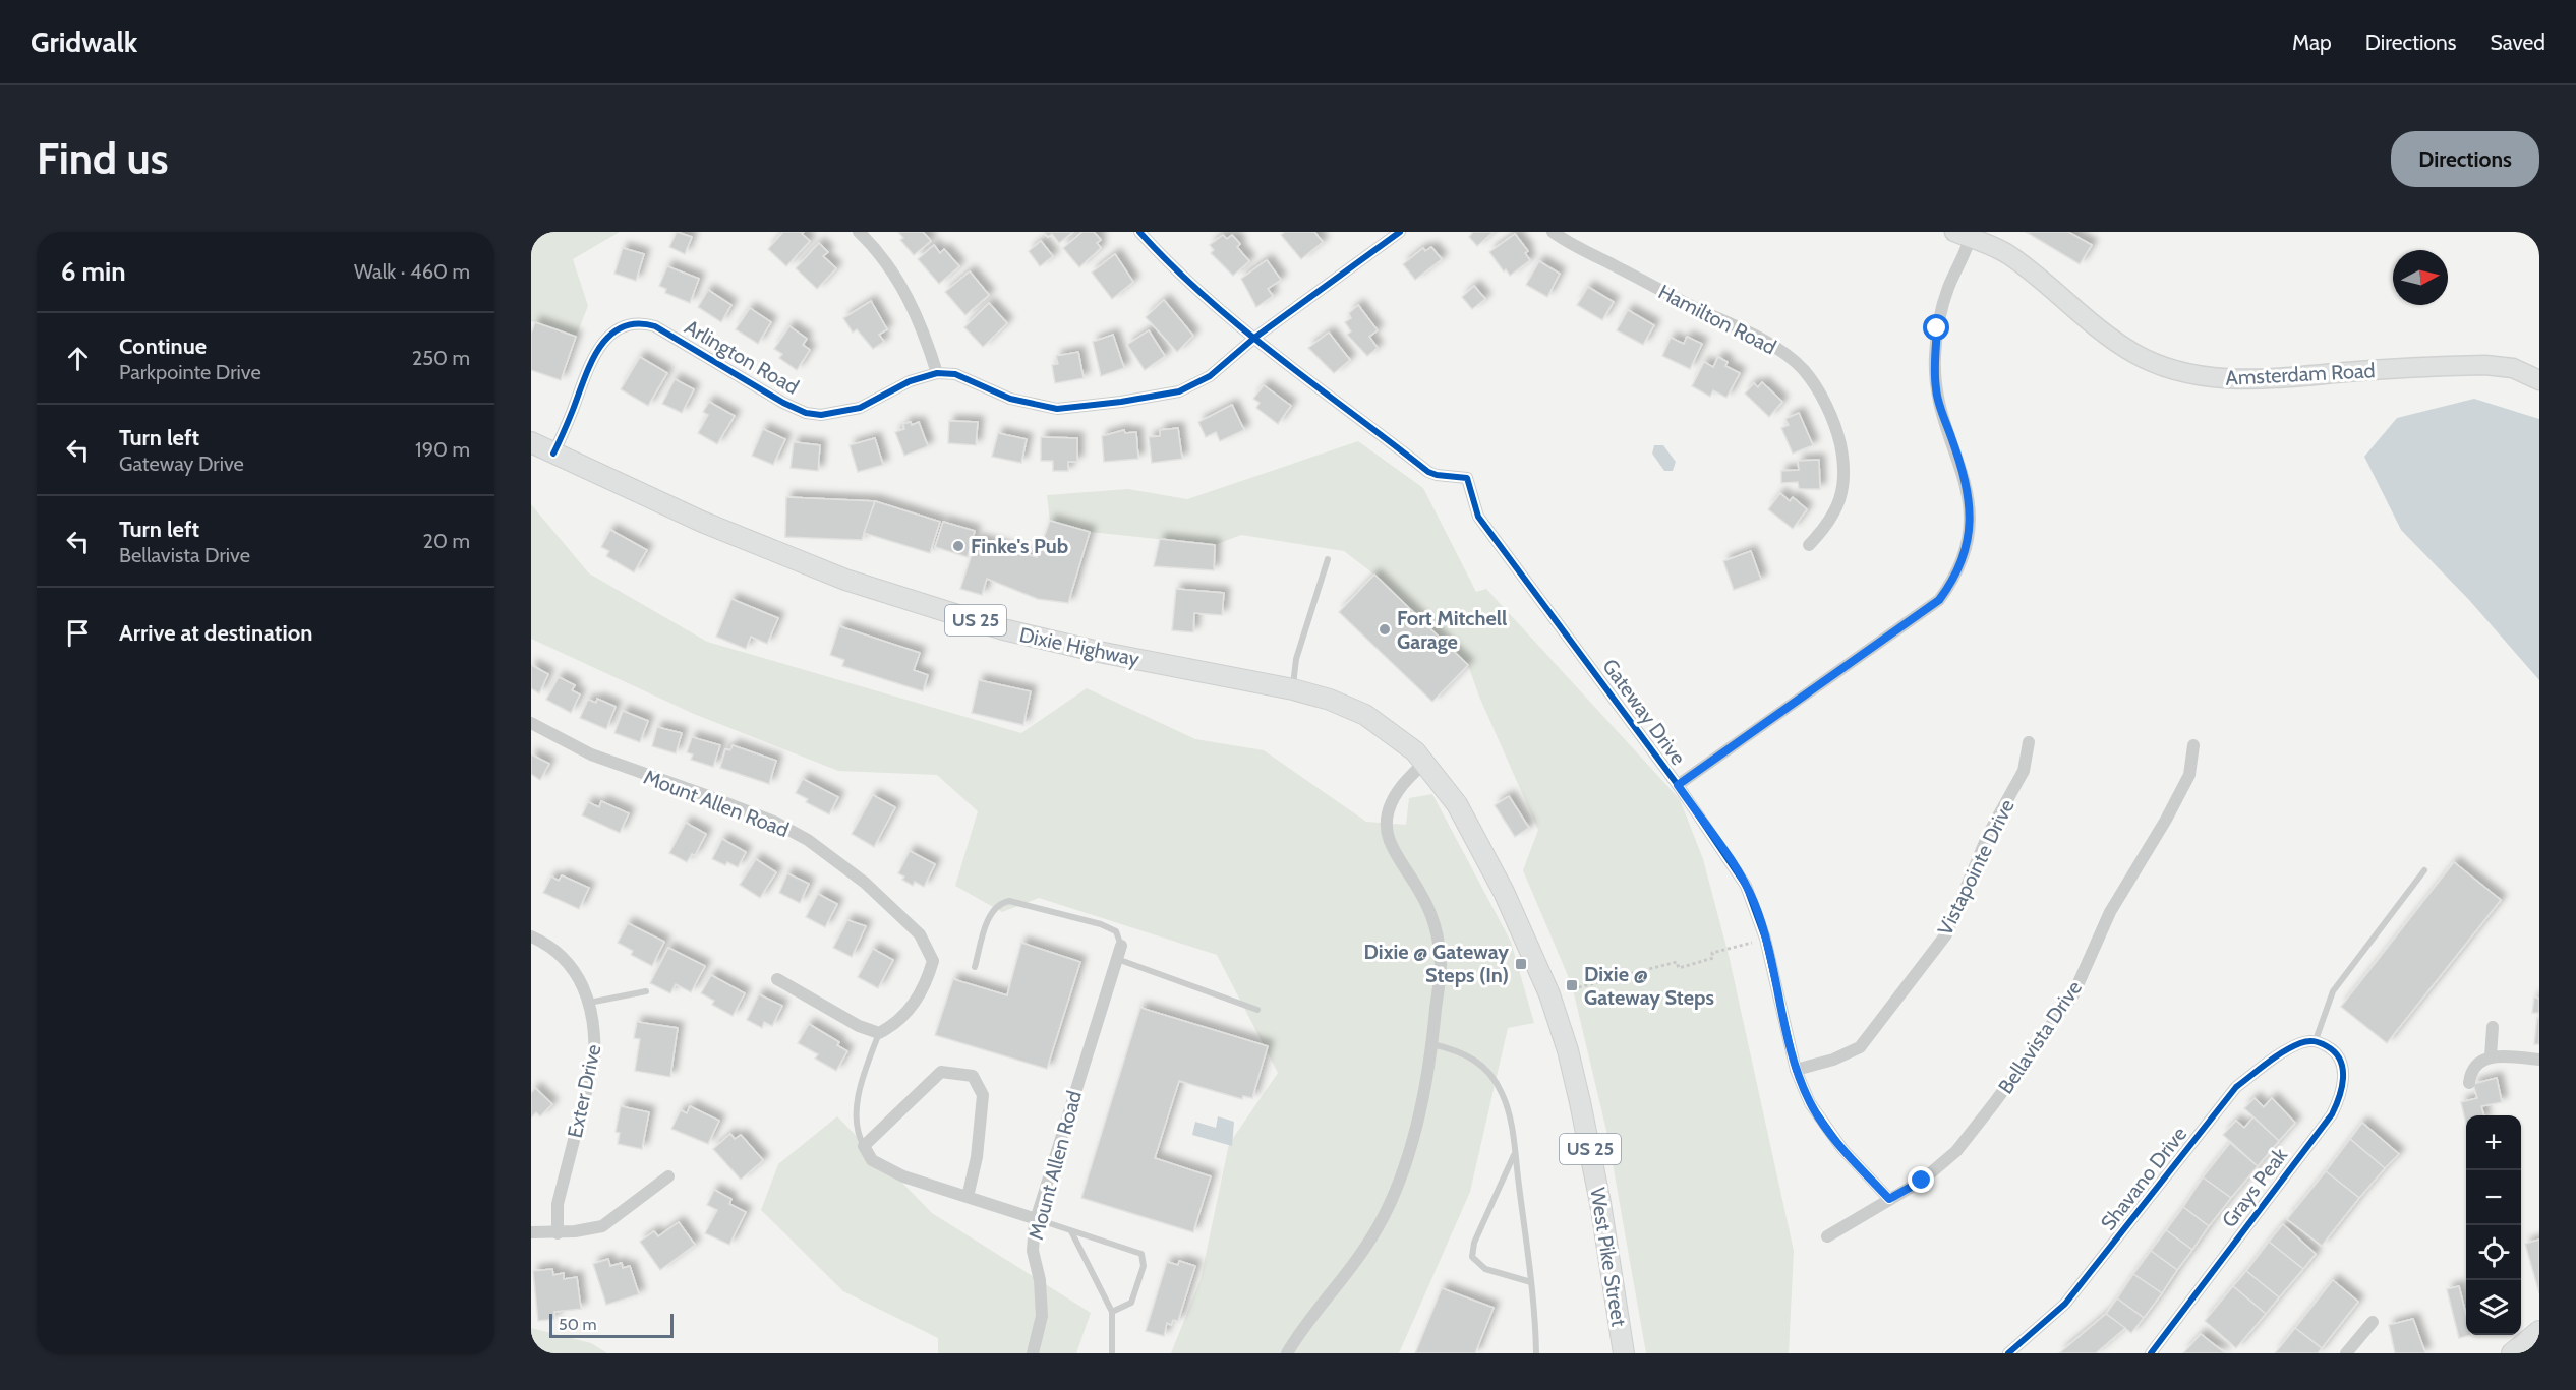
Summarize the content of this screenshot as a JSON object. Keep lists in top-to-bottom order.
{
  "streets": {
    "main road": ["US 25", "Dixie Highway", "West Pike Street"],
    "street": [
      "Hamilton Road",
      "Arlington Road",
      "Amsterdam Road",
      "Gateway Drive",
      "Mount Allen Road",
      "Vistapointe Drive",
      "Bellavista Drive",
      "Exter Drive",
      "Shavano Drive",
      "Grays Peak"
    ]
  },
  "crossings": [
    ["Arlington Road", "Dixie Highway"],
    ["Arlington Road", "Gateway Drive"],
    ["Dixie Highway", "West Pike Street"],
    ["Gateway Drive", "Vistapointe Drive"],
    ["Gateway Drive", "Bellavista Drive"],
    ["Shavano Drive", "Grays Peak"]
  ],
  "places": {
    "other": ["Finke's Pub", "Fort Mitchell Garage"],
    "transit": ["Dixie @ Gateway Steps (In)", "Dixie @ Gateway Steps"]
  },
  "scale_bar": "50 m",
  "north": "right",
  "page": {
    "header": "Gridwalk",
    "nav": ["Map", "Directions", "Saved"],
    "buttons": "Directions",
    "title": "Find us",
    "heading": ["6 min", "Walk · 460 m"],
    "list": [
      ["Continue", "Parkpointe Drive", "250 m"],
      ["Turn left", "Gateway Drive", "190 m"],
      ["Turn left", "Bellavista Drive", "20 m"],
      "Arrive at destination"
    ],
    "map_buttons": ["+", "−"],
    "scale": "50 m"
  }
}
